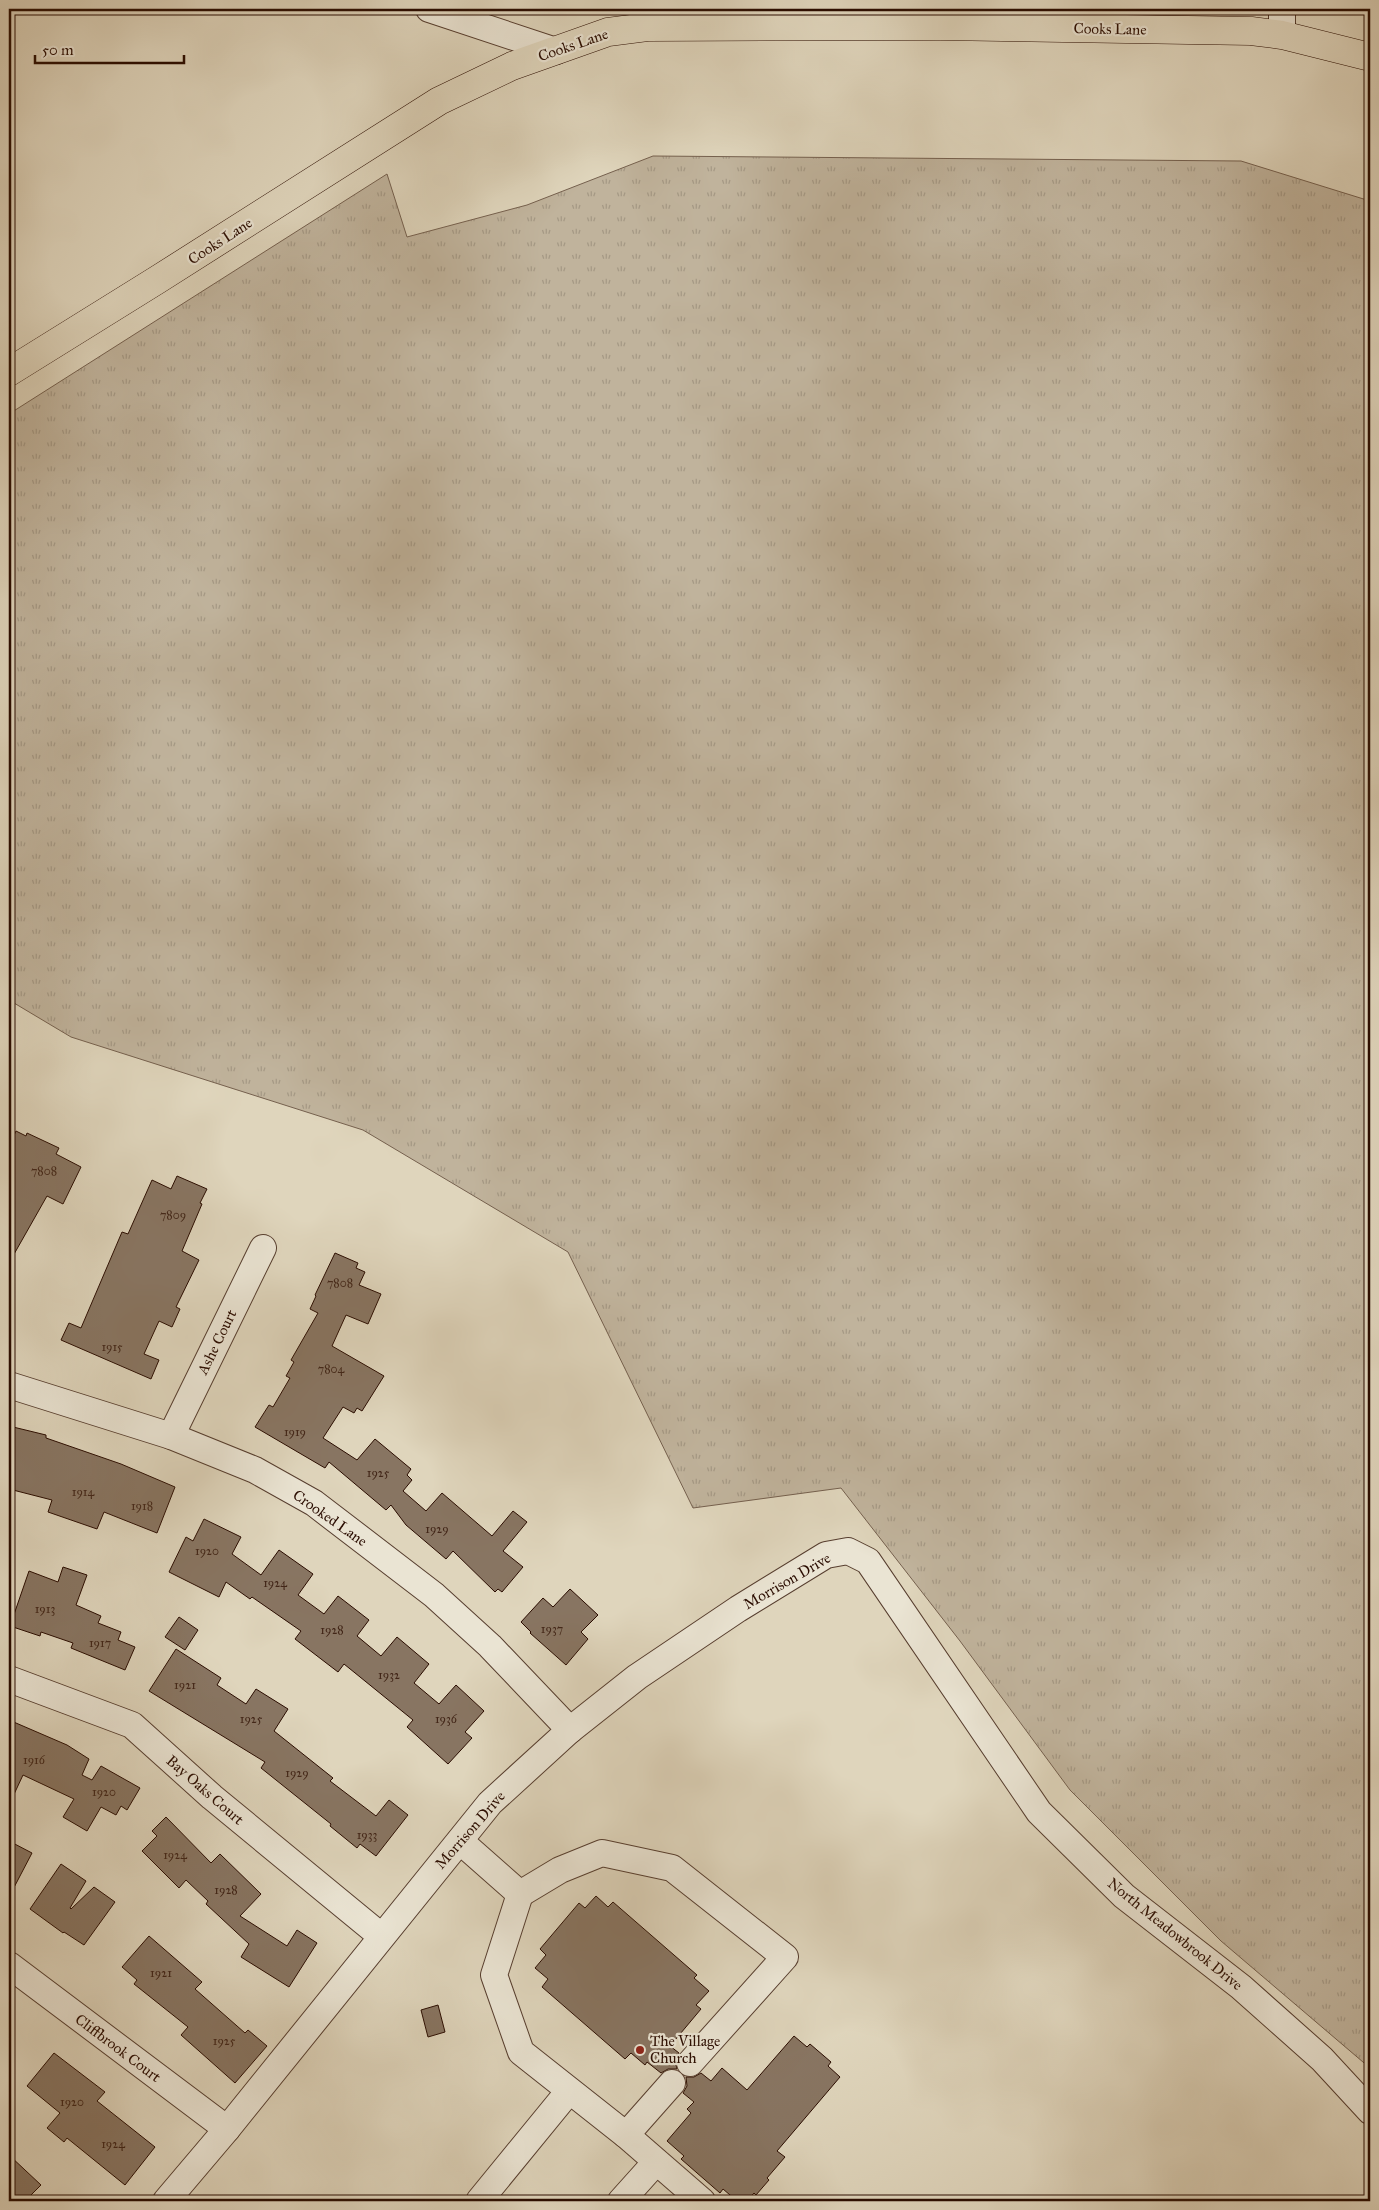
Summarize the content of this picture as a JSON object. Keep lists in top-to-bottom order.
{
  "streets": {
    "main road": ["Cooks Lane"],
    "street": [
      "Ashe Court",
      "Crooked Lane",
      "Morrison Drive",
      "Bay Oaks Court",
      "North Meadowbrook Drive",
      "Cliffbrook Court"
    ]
  },
  "crossings": [
    ["Ashe Court", "Crooked Lane"],
    ["Crooked Lane", "Morrison Drive"],
    ["Morrison Drive", "Bay Oaks Court"],
    ["Morrison Drive", "North Meadowbrook Drive"],
    ["Morrison Drive", "Cliffbrook Court"]
  ],
  "places": ["The Village Church"],
  "house_numbers": [
    "7808",
    "7809",
    "7808",
    "1915",
    "7804",
    "1919",
    "1925",
    "1914",
    "1918",
    "1929",
    "1920",
    "1924",
    "1913",
    "1937",
    "1928",
    "1917",
    "1932",
    "1921",
    "1925",
    "1936",
    "1916",
    "1929",
    "1920",
    "1933",
    "1924",
    "1928",
    "1921",
    "1925",
    "1920",
    "1924"
  ],
  "scale_bar": "50 m"
}
